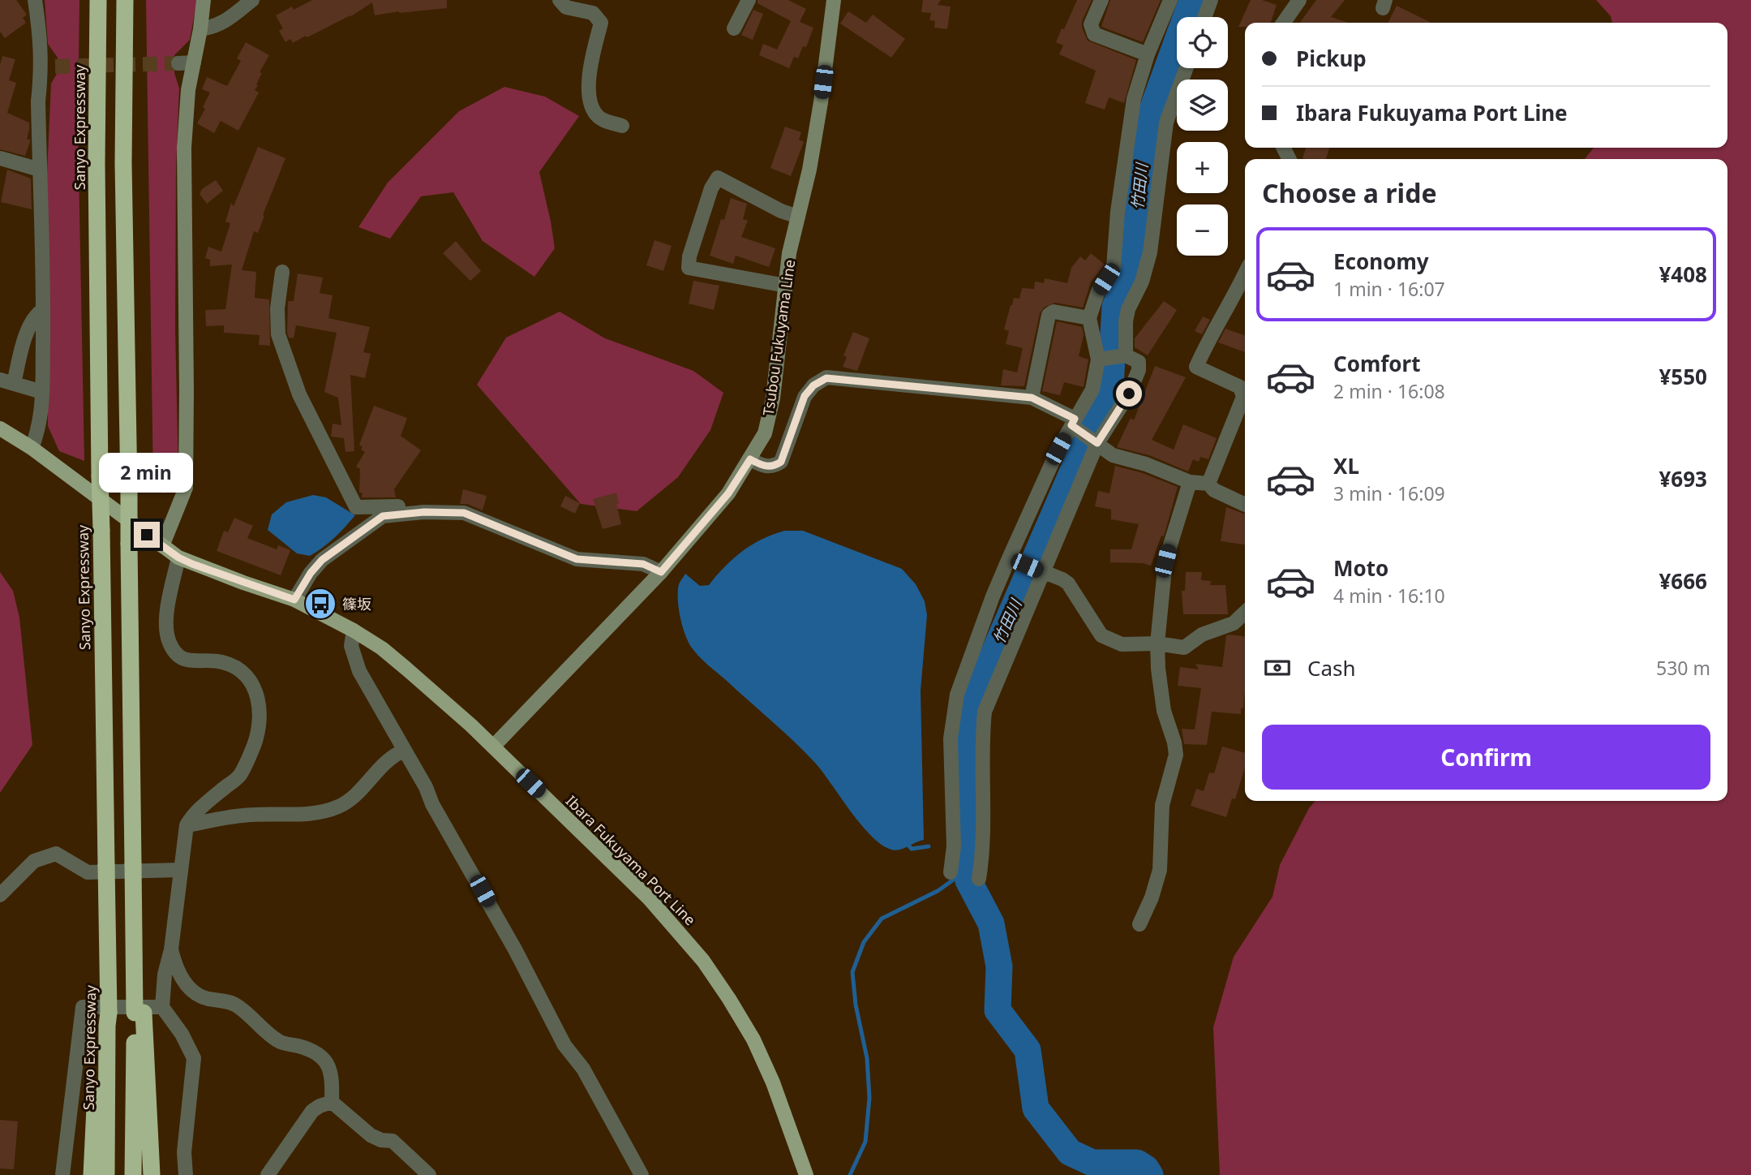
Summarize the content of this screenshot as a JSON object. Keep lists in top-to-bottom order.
{
  "streets": {
    "highway": ["Sanyo Expressway"],
    "main road": ["Tsubou Fukuyama Line", "Ibara Fukuyama Port Line"]
  },
  "crossings": [
    ["Tsubou Fukuyama Line", "Ibara Fukuyama Port Line"]
  ],
  "water": ["竹田川"],
  "places": {
    "bus stop": ["篠坂"]
  },
  "page": {
    "map_buttons": ["+", "−"],
    "banner": ["Pickup", "Ibara Fukuyama Port Line"],
    "heading": "Choose a ride",
    "list": [
      {
        "name": "Economy",
        "note": "1 min · 16:07",
        "value": "¥408"
      },
      {
        "name": "Comfort",
        "note": "2 min · 16:08",
        "value": "¥550"
      },
      {
        "name": "XL",
        "note": "3 min · 16:09",
        "value": "¥693"
      },
      {
        "name": "Moto",
        "note": "4 min · 16:10",
        "value": "¥666"
      }
    ],
    "bubble": "2 min",
    "pay": ["Cash", "530 m"],
    "buttons": "Confirm"
  }
}
